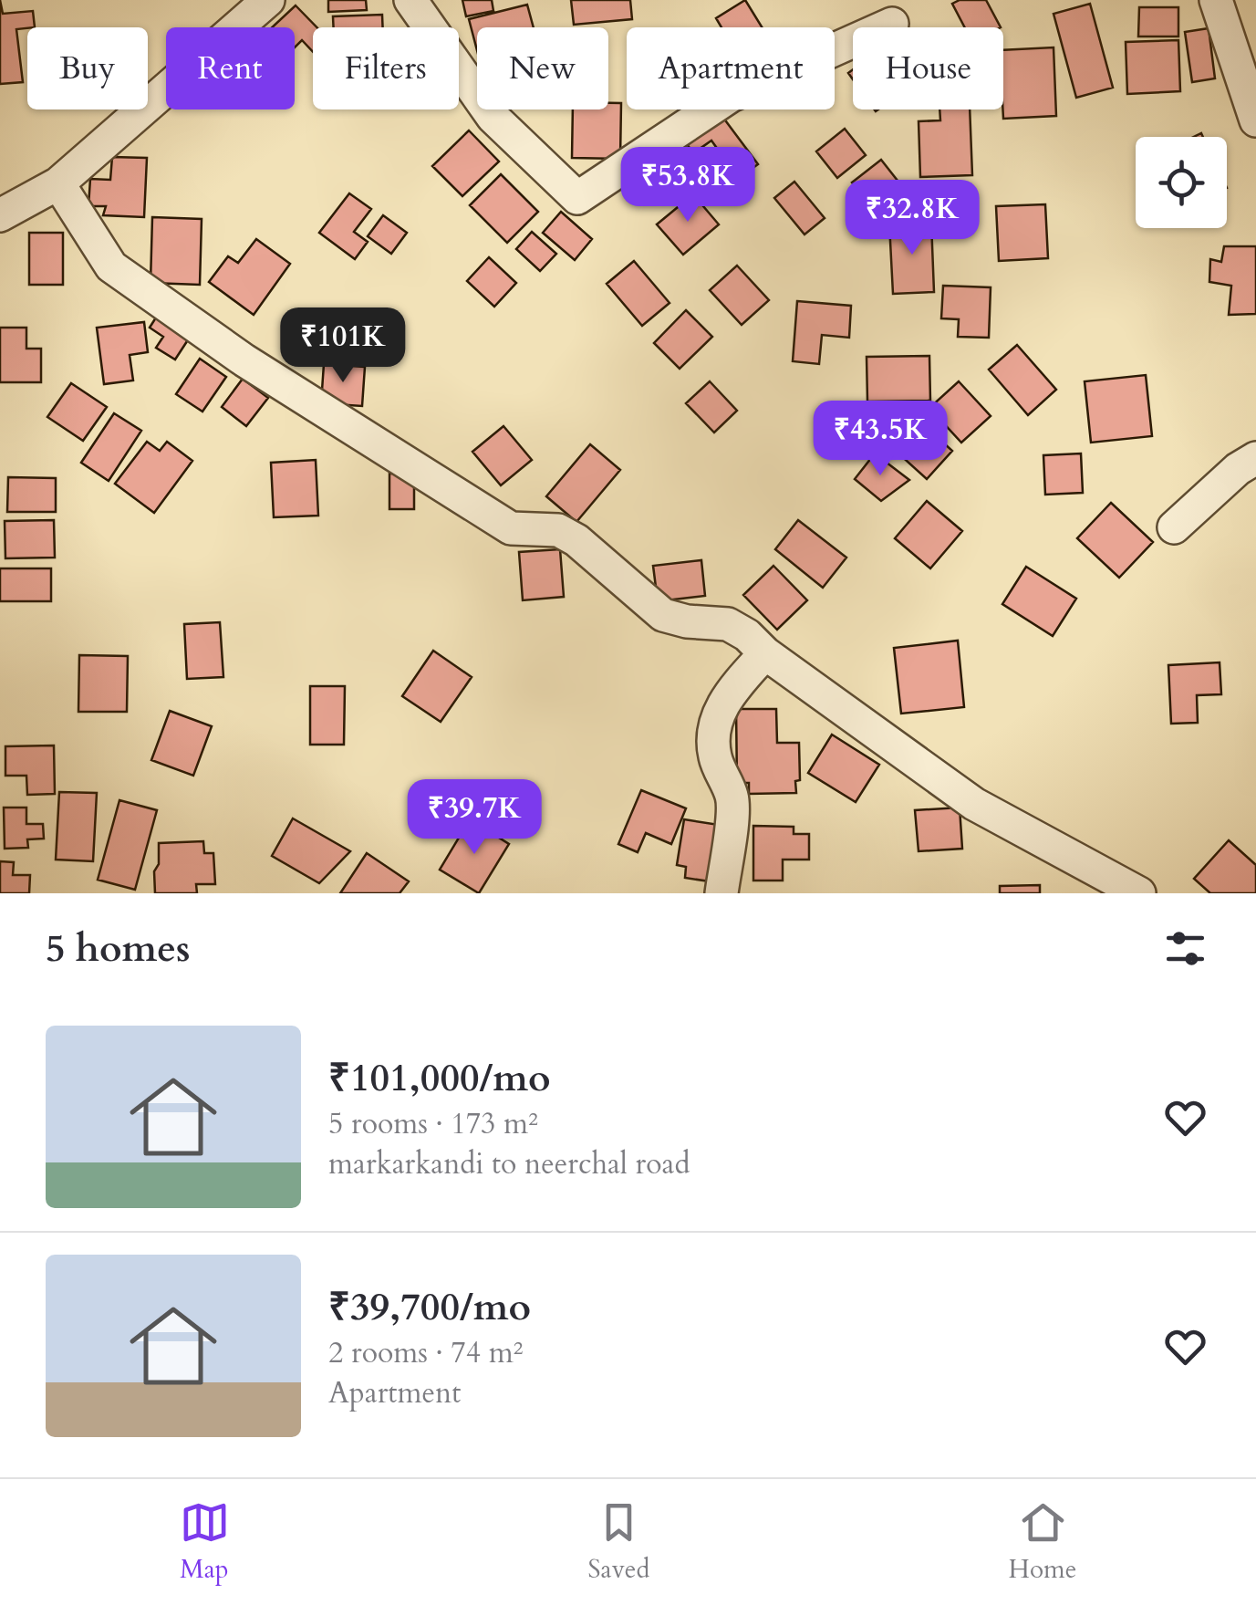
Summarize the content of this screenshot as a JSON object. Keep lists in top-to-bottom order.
{
  "page": {
    "chip": [
      "Buy",
      "Rent",
      "Filters",
      "New",
      "Apartment",
      "House"
    ],
    "price": [
      "₹53.8K",
      "₹32.8K",
      "₹101K",
      "₹43.5K",
      "₹39.7K"
    ],
    "heading": "5 homes",
    "list": [
      {
        "name": "₹101,000/mo",
        "note": "5 rooms · 173 m² · markarkandi to neerchal road"
      },
      {
        "name": "₹39,700/mo",
        "note": "2 rooms · 74 m² · Apartment"
      }
    ],
    "tabs": ["Map", "Saved", "Home"]
  }
}
